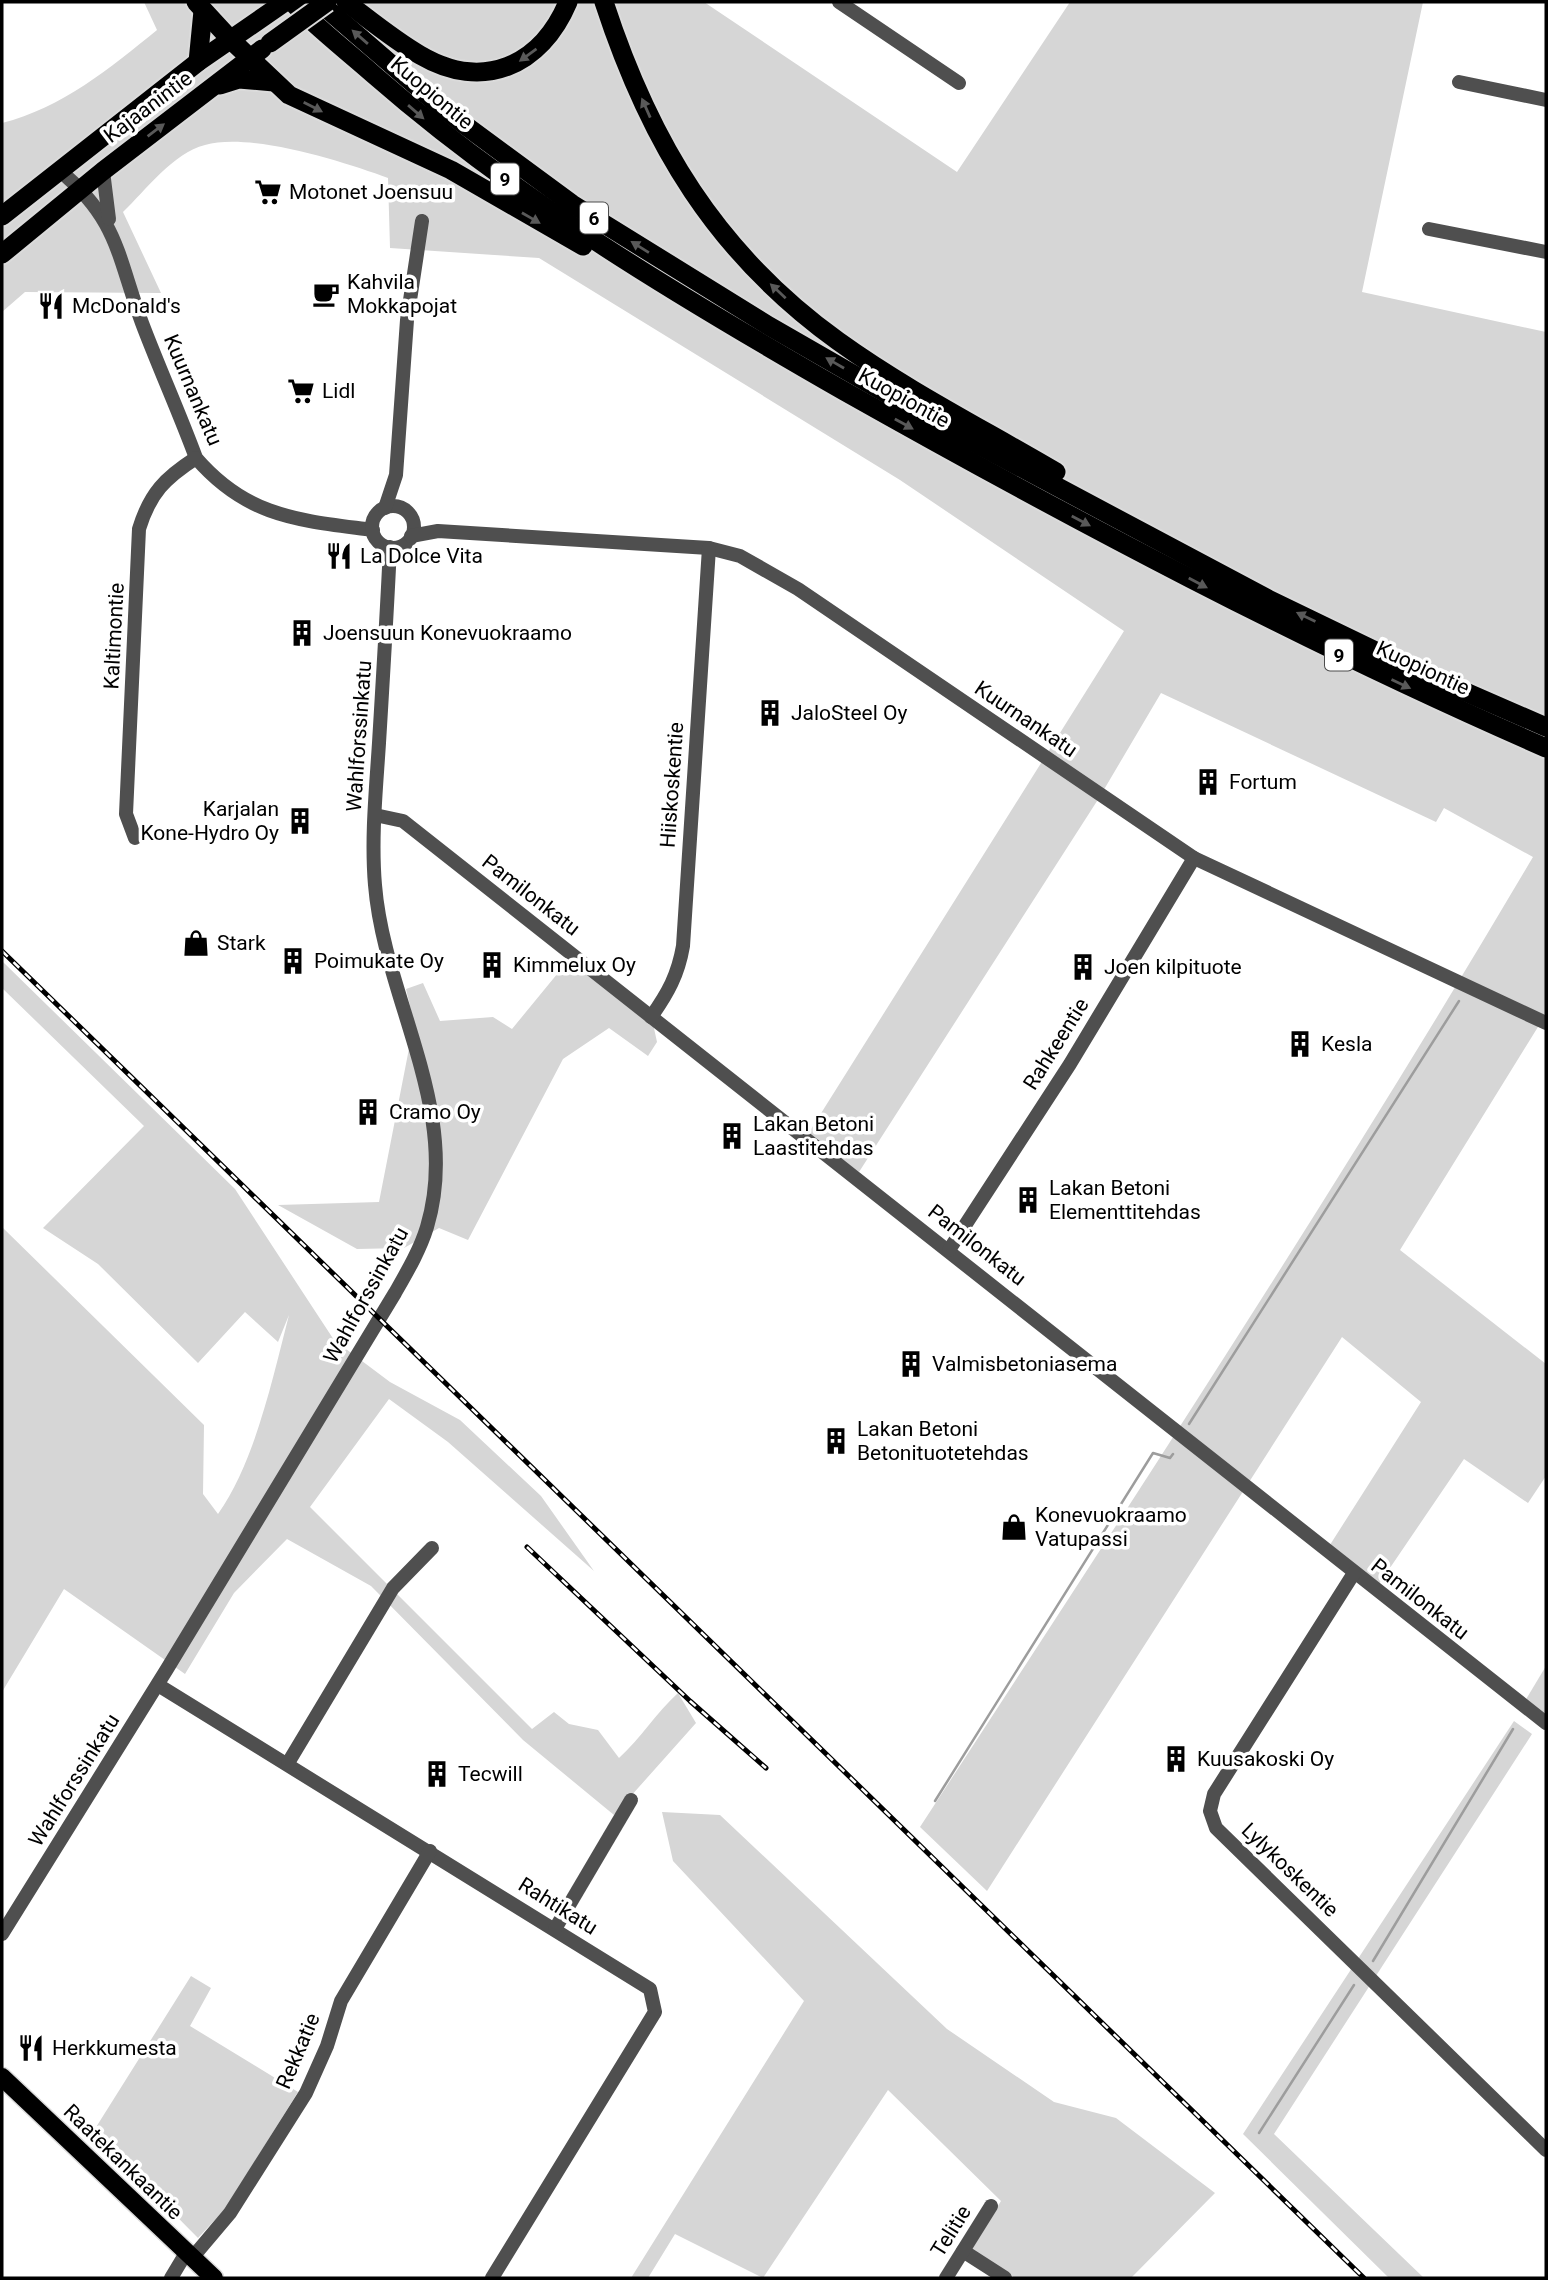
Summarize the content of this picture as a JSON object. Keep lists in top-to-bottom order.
{
  "streets": {
    "highway": [
      "Kuopiontie",
      "Kajaanintie",
      "9",
      "6"
    ],
    "main road": ["Raatekankaantie"],
    "street": [
      "Kuurnankatu",
      "Kaltimontie",
      "Wahlforssinkatu",
      "Hiiskoskentie",
      "Pamilonkatu",
      "Rahkeentie",
      "Lylykoskentie",
      "Rahtikatu",
      "Rekkatie",
      "Telitie"
    ]
  },
  "crossings": [
    ["Kajaanintie", "Kuurnankatu"],
    ["Kuurnankatu", "Kaltimontie"],
    ["Kuurnankatu", "Wahlforssinkatu"],
    ["Kuurnankatu", "Hiiskoskentie"],
    ["Kuurnankatu", "Rahkeentie"],
    ["Wahlforssinkatu", "Pamilonkatu"],
    ["Wahlforssinkatu", "Rahtikatu"],
    ["Hiiskoskentie", "Pamilonkatu"],
    ["Pamilonkatu", "Rahkeentie"],
    ["Pamilonkatu", "Lylykoskentie"],
    ["Rahtikatu", "Rekkatie"],
    ["Rekkatie", "Raatekankaantie"]
  ],
  "places": {
    "supermarket": ["Motonet Joensuu", "Lidl"],
    "cafe": ["Kahvila Mokkapojat"],
    "restaurant": ["McDonald's", "La Dolce Vita", "Herkkumesta"],
    "building": [
      "Joensuun Konevuokraamo",
      "JaloSteel Oy",
      "Fortum",
      "Karjalan Kone-Hydro Oy",
      "Poimukate Oy",
      "Kimmelux Oy",
      "Joen kilpituote",
      "Kesla",
      "Cramo Oy",
      "Lakan Betoni Laastitehdas",
      "Lakan Betoni Elementtitehdas",
      "Valmisbetoniasema",
      "Lakan Betoni Betonituotetehdas",
      "Kuusakoski Oy",
      "Tecwill"
    ],
    "shop": ["Stark", "Konevuokraamo Vatupassi"]
  }
}
